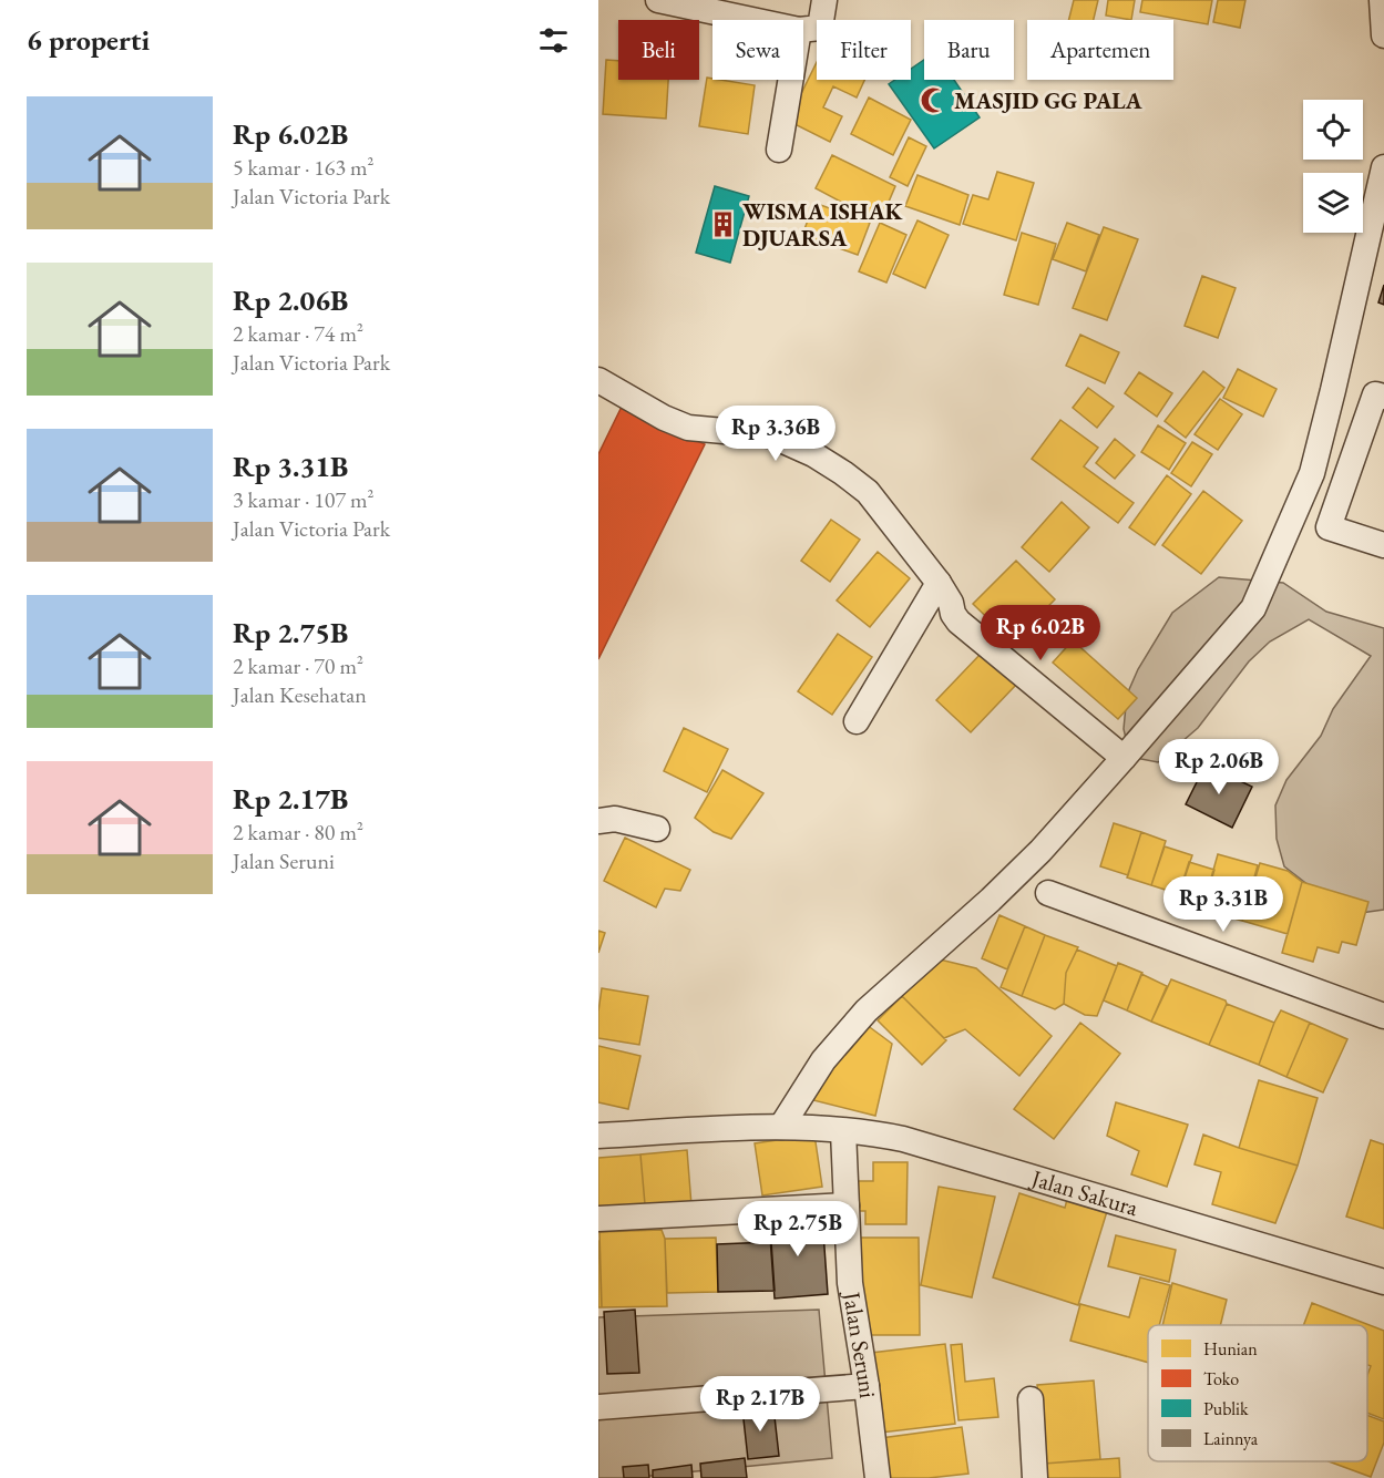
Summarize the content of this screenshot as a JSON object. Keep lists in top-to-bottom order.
{
  "streets": {
    "street": ["Jalan Sakura", "Jalan Seruni"]
  },
  "crossings": [
    ["Jalan Sakura", "Jalan Seruni"]
  ],
  "places": {
    "mosque": ["MASJID GG PALA"],
    "building": ["WISMA ISHAK DJUARSA"]
  },
  "legend": [
    "Hunian",
    "Toko",
    "Publik",
    "Lainnya"
  ],
  "page": {
    "heading": "6 properti",
    "chip": [
      "Beli",
      "Sewa",
      "Filter",
      "Baru",
      "Apartemen"
    ],
    "list": [
      {
        "name": "Rp 6.02B",
        "note": "5 kamar · 163 m² · Jalan Victoria Park"
      },
      {
        "name": "Rp 2.06B",
        "note": "2 kamar · 74 m² · Jalan Victoria Park"
      },
      {
        "name": "Rp 3.31B",
        "note": "3 kamar · 107 m² · Jalan Victoria Park"
      },
      {
        "name": "Rp 2.75B",
        "note": "2 kamar · 70 m² · Jalan Kesehatan"
      },
      {
        "name": "Rp 2.17B",
        "note": "2 kamar · 80 m² · Jalan Seruni"
      }
    ],
    "price": [
      "Rp 3.36B",
      "Rp 6.02B",
      "Rp 2.06B",
      "Rp 3.31B",
      "Rp 2.75B",
      "Rp 2.17B"
    ]
  }
}
